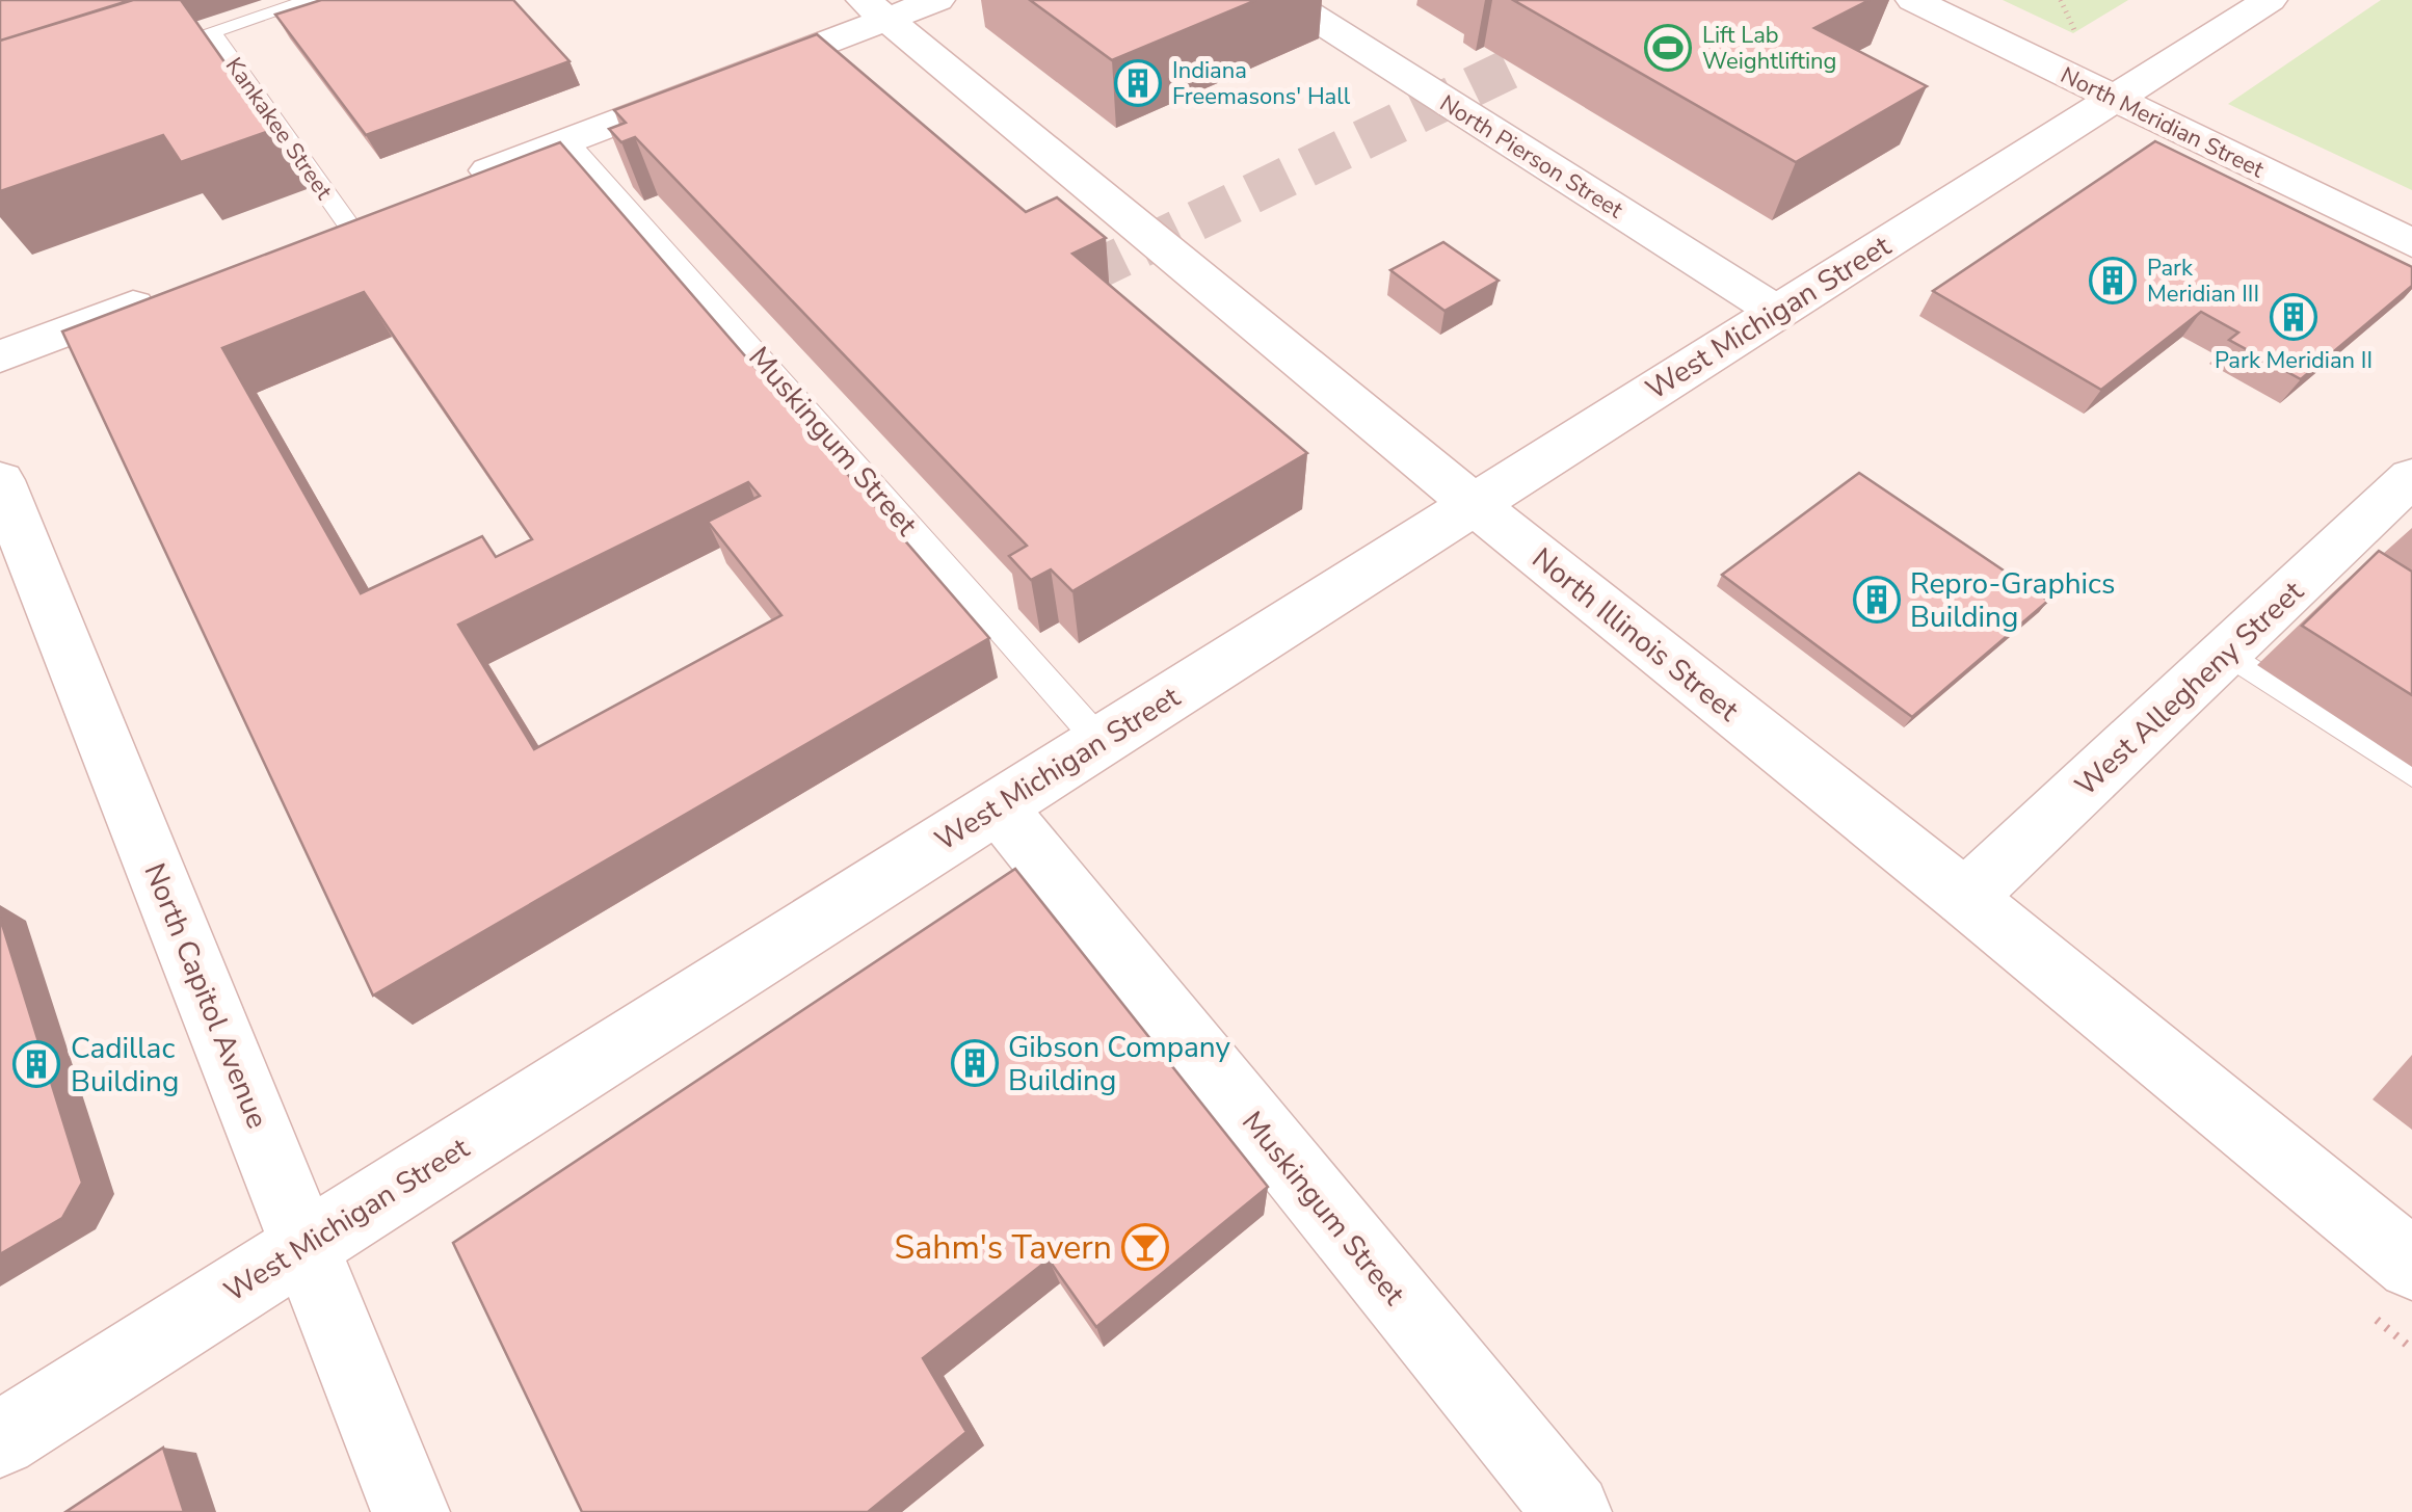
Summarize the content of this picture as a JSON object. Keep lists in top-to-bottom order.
{
  "streets": {
    "main road": [
      "North Meridian Street",
      "North Pierson Street",
      "West Michigan Street",
      "Muskingum Street",
      "North Illinois Street",
      "West Allegheny Street",
      "North Capitol Avenue"
    ],
    "lane": ["Kankakee Street"]
  },
  "crossings": [
    ["North Meridian Street", "West Michigan Street"],
    ["North Pierson Street", "West Michigan Street"],
    ["West Michigan Street", "Muskingum Street"],
    ["West Michigan Street", "North Illinois Street"],
    ["West Michigan Street", "North Capitol Avenue"],
    ["North Illinois Street", "West Allegheny Street"]
  ],
  "places": {
    "sports": ["Lift Lab Weightlifting"],
    "building": [
      "Indiana Freemasons' Hall",
      "Park Meridian III",
      "Park Meridian II",
      "Repro-Graphics Building",
      "Gibson Company Building",
      "Cadillac Building"
    ],
    "bar": ["Sahm's Tavern"]
  }
}
